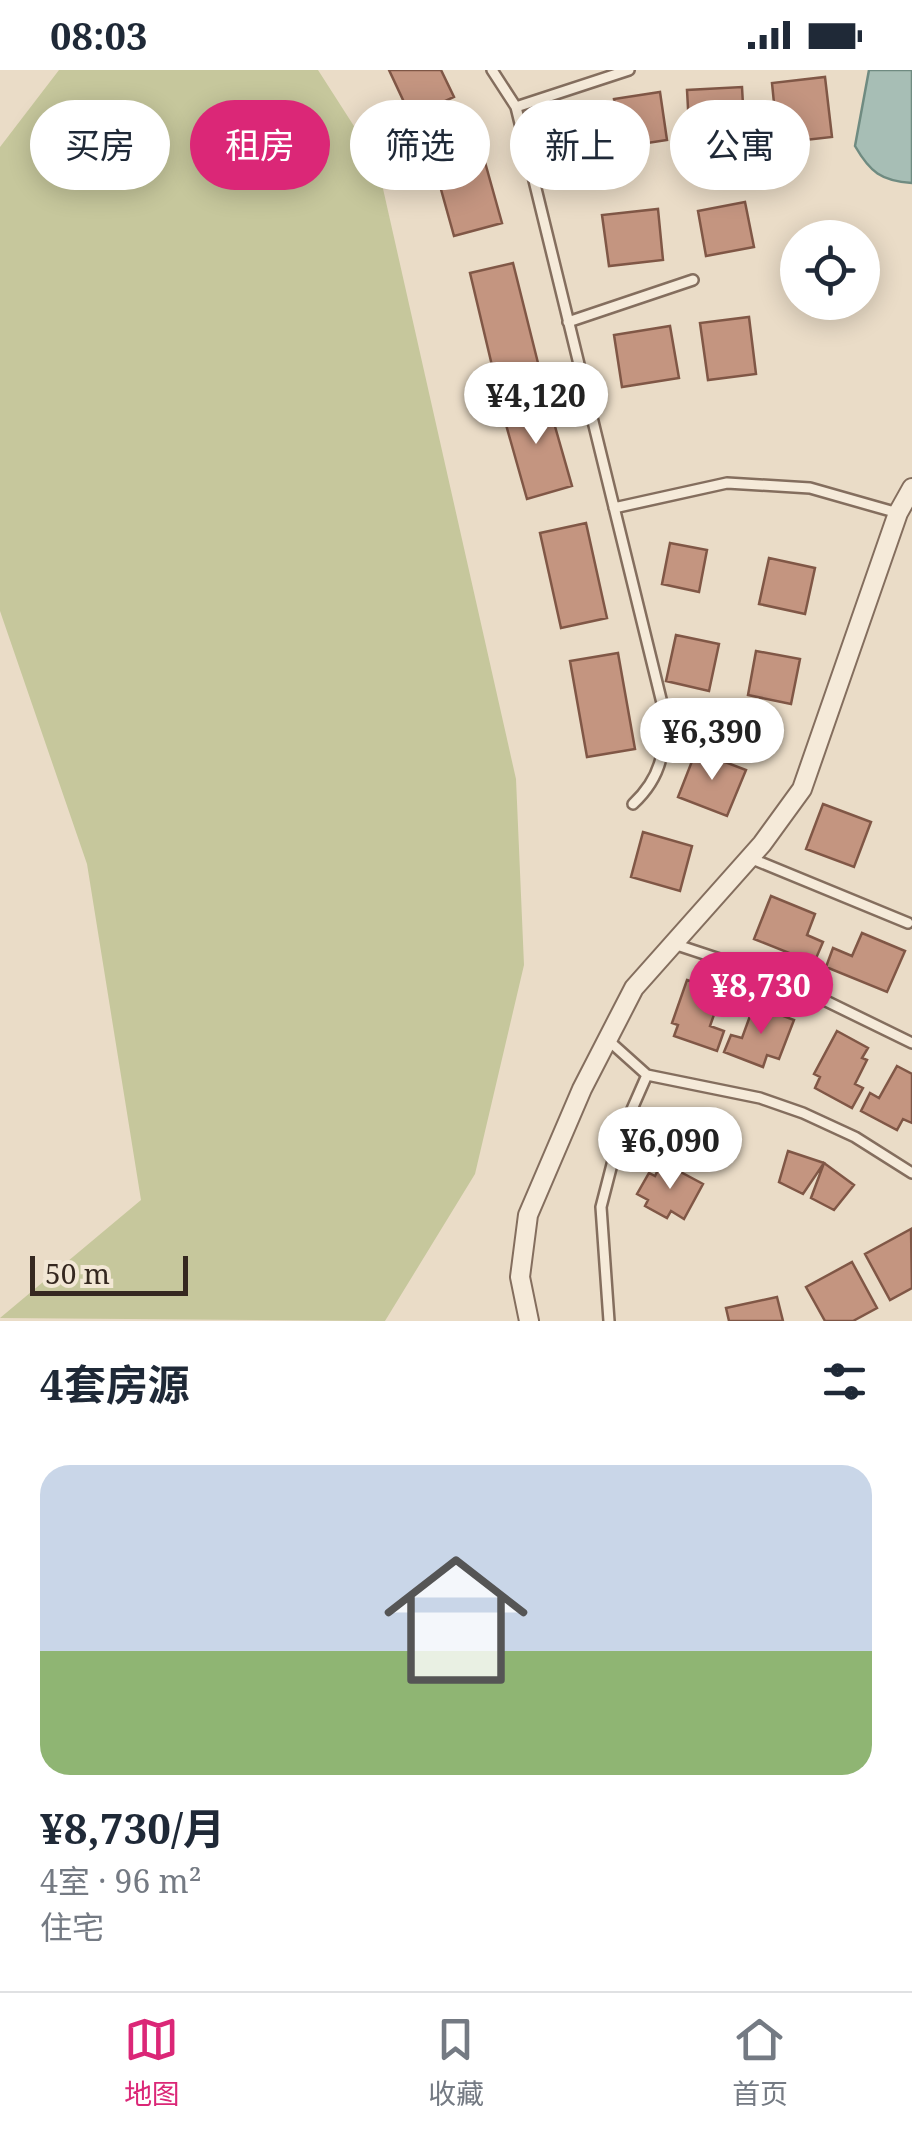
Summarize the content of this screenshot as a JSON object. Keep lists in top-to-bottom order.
{
  "scale_bar": "50 m",
  "page": {
    "status": "08:03",
    "chip": [
      "买房",
      "租房",
      "筛选",
      "新上",
      "公寓"
    ],
    "price": [
      "¥4,120",
      "¥6,390",
      "¥8,730",
      "¥6,090"
    ],
    "scale": "50 m",
    "heading": "4套房源",
    "list": [
      {
        "name": "¥8,730/月",
        "note": "4室 · 96 m² · 住宅"
      }
    ],
    "tabs": ["地图", "收藏", "首页"]
  }
}
